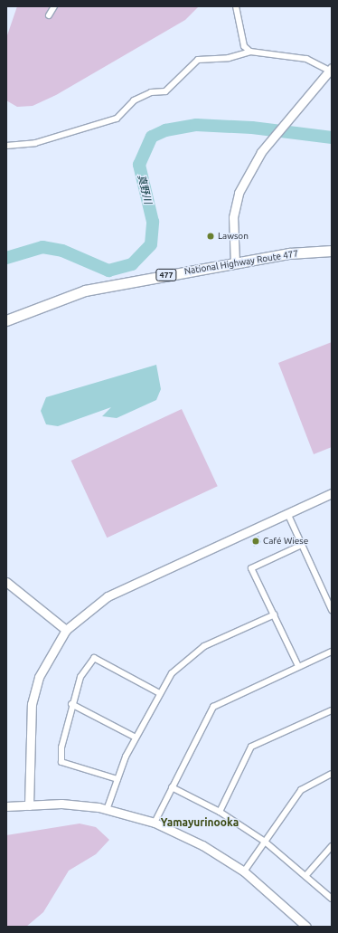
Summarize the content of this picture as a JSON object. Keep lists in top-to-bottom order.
{
  "streets": {
    "highway": ["National Highway Route 477", "477"]
  },
  "districts": ["Yamayurinooka"],
  "water": ["真野川"],
  "places": ["Lawson", "Café Wiese"]
}
